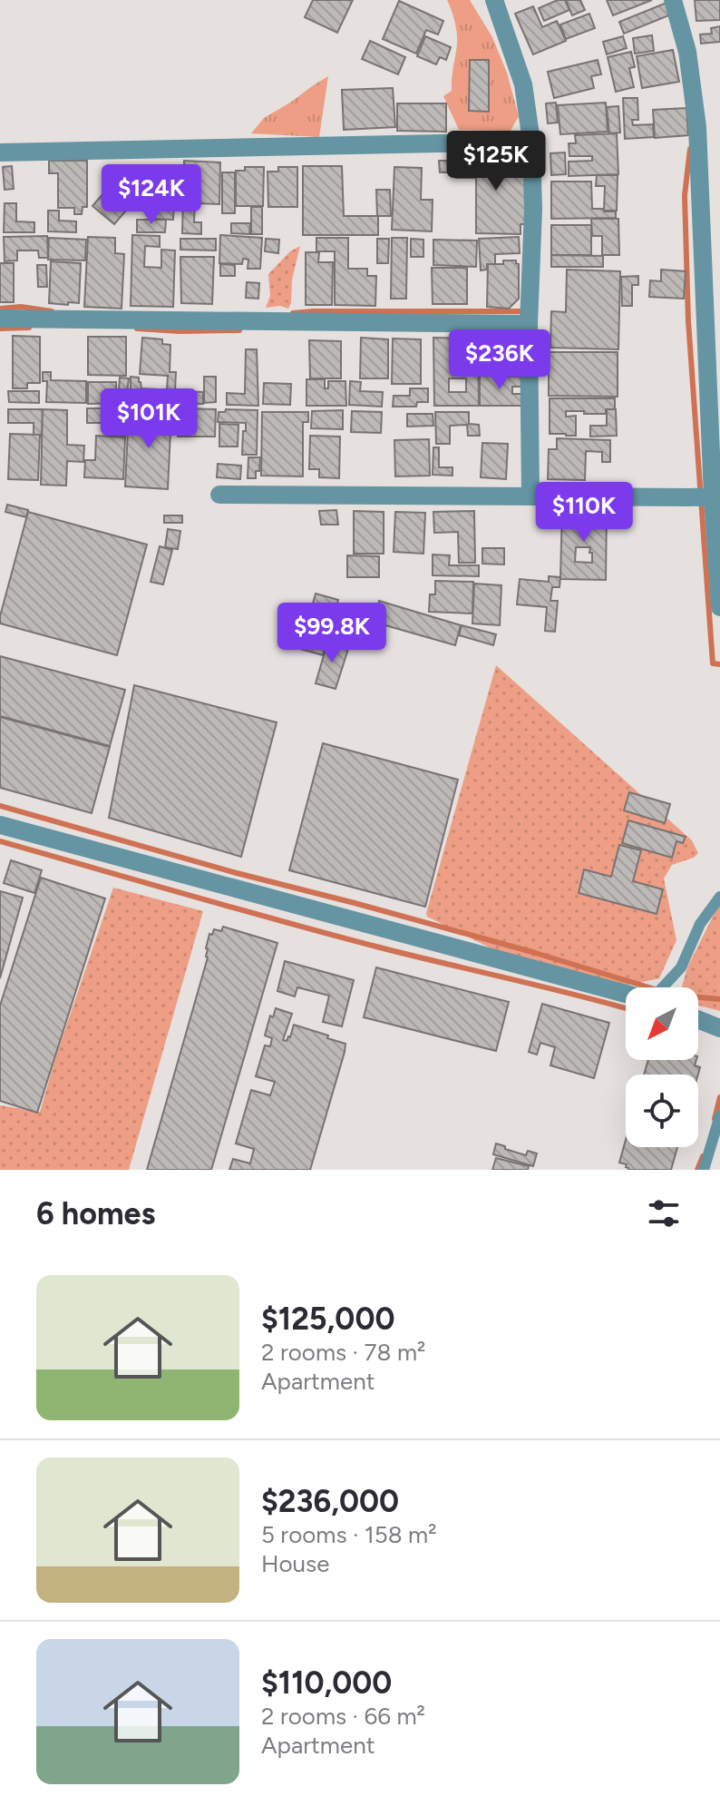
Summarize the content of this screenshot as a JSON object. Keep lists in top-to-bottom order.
{
  "north": "bottom left",
  "page": {
    "price": [
      "$125K",
      "$124K",
      "$236K",
      "$101K",
      "$110K",
      "$99.8K"
    ],
    "heading": "6 homes",
    "list": [
      {
        "name": "$125,000",
        "note": "2 rooms · 78 m² · Apartment"
      },
      {
        "name": "$236,000",
        "note": "5 rooms · 158 m² · House"
      },
      {
        "name": "$110,000",
        "note": "2 rooms · 66 m² · Apartment"
      }
    ]
  }
}
